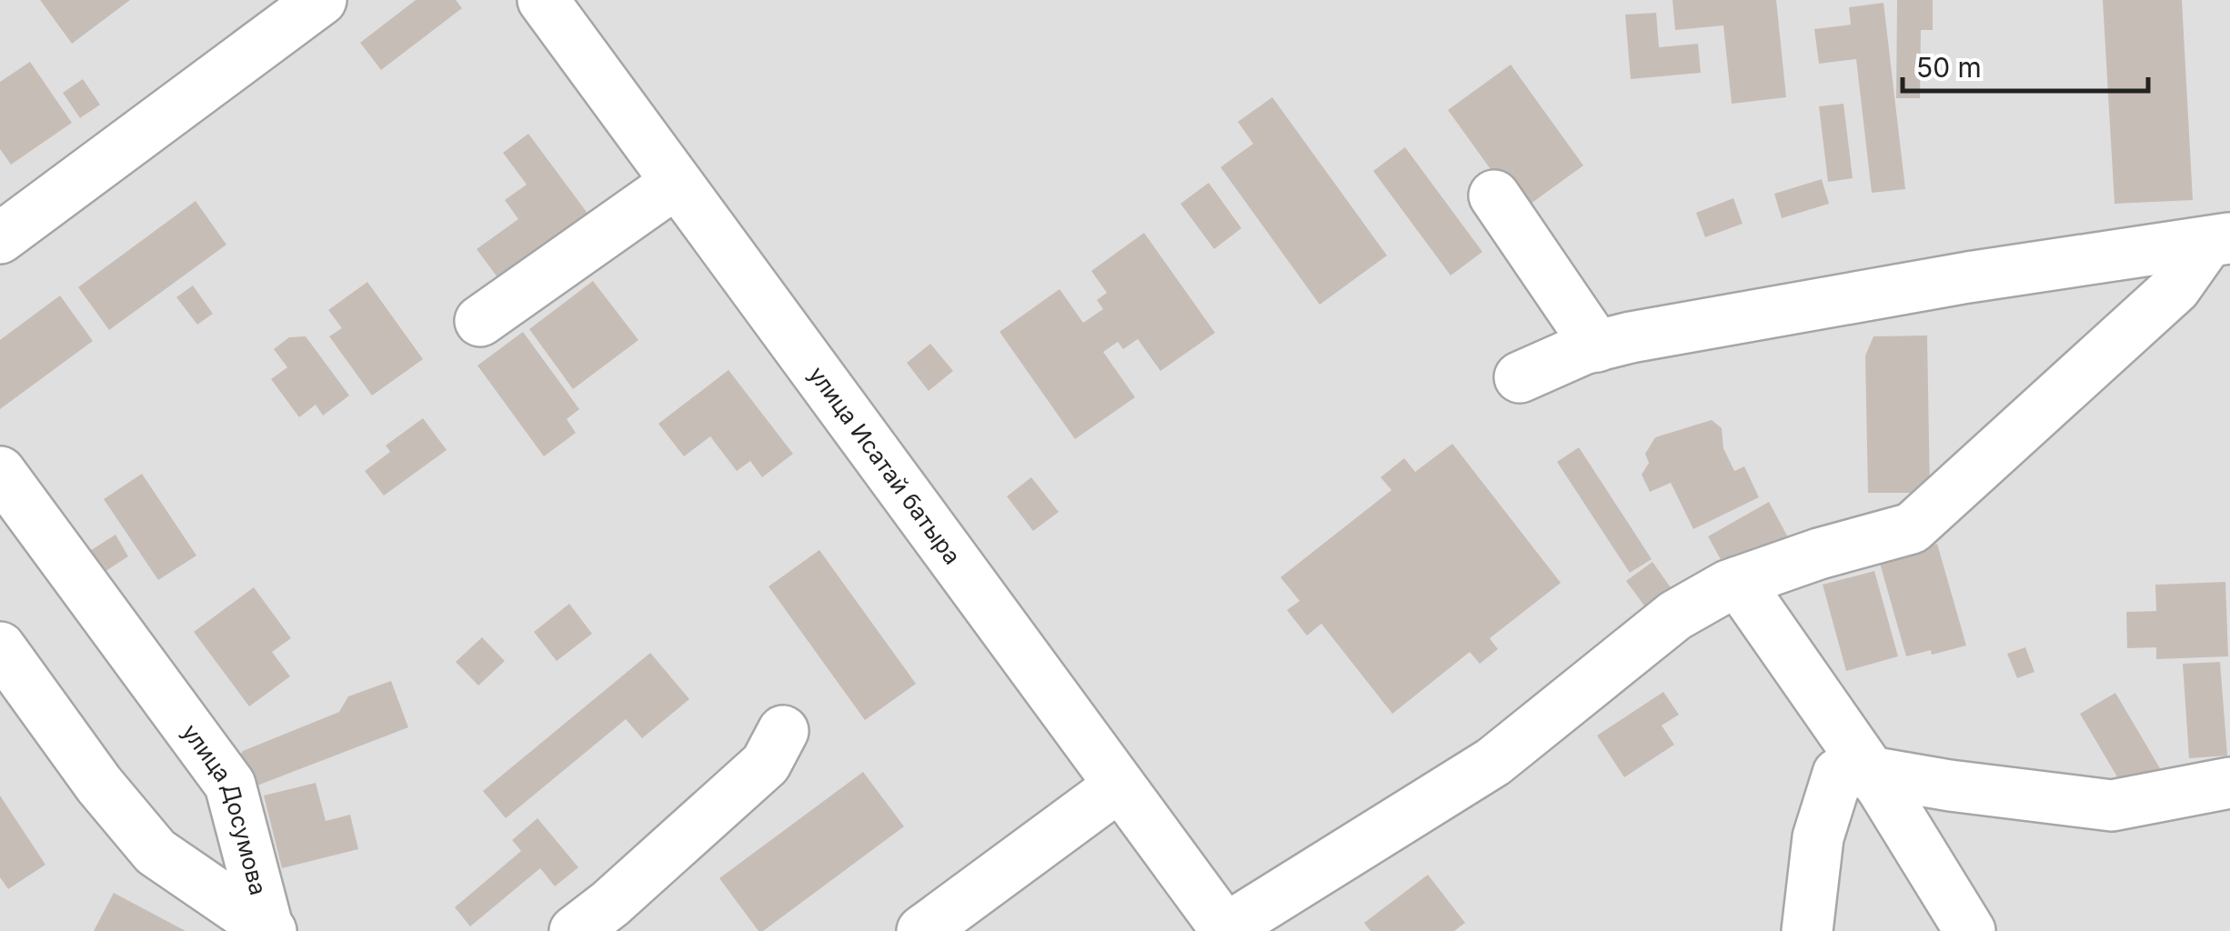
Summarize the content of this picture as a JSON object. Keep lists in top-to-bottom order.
{
  "streets": {
    "street": ["улица Исатай батыра", "улица Досумова"]
  },
  "scale_bar": "50 m"
}
